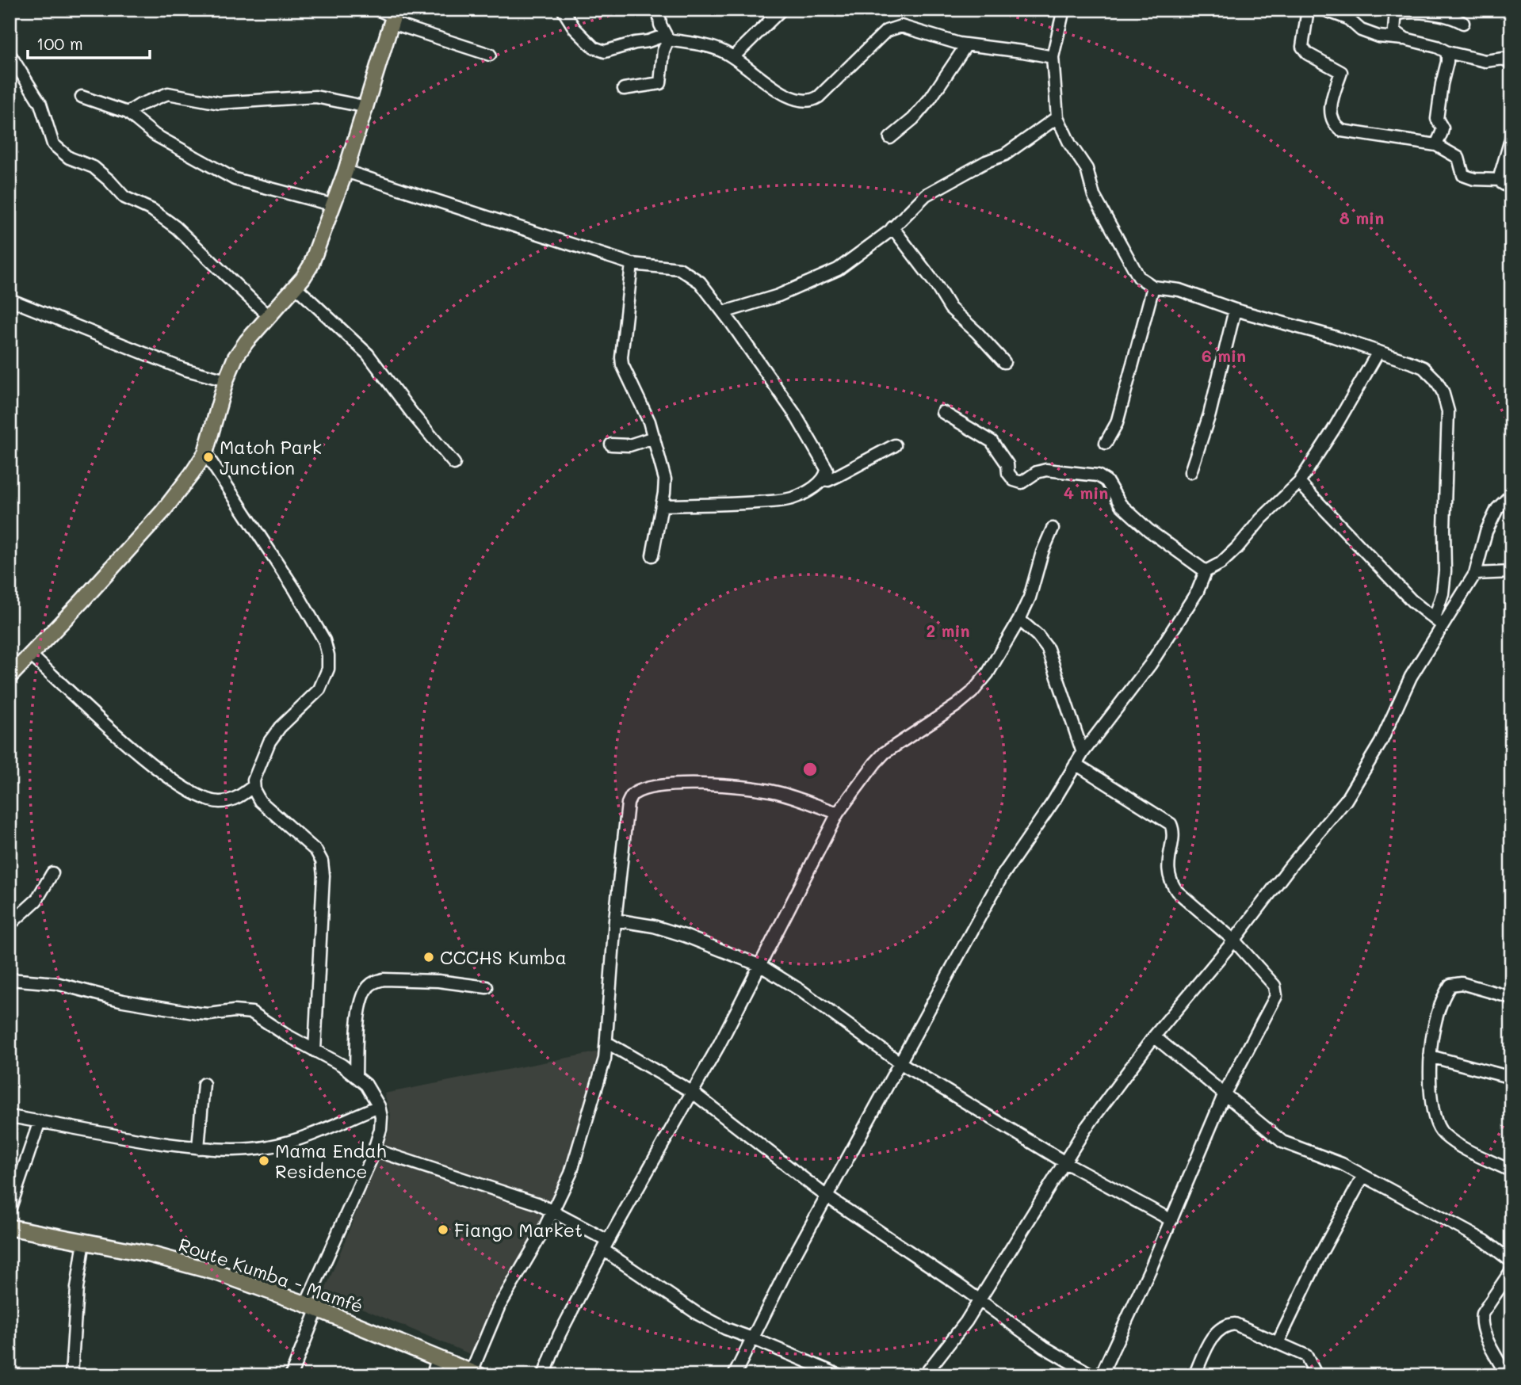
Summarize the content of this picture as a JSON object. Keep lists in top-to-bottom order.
{
  "streets": {
    "highway": ["Route Kumba - Mamfé"]
  },
  "places": [
    "Matoh Park Junction",
    "CCCHS Kumba",
    "Mama Endah Residence",
    "Fiango Market"
  ],
  "scale_bar": "100 m",
  "rings": [
    "8 min",
    "6 min",
    "4 min",
    "2 min"
  ]
}
